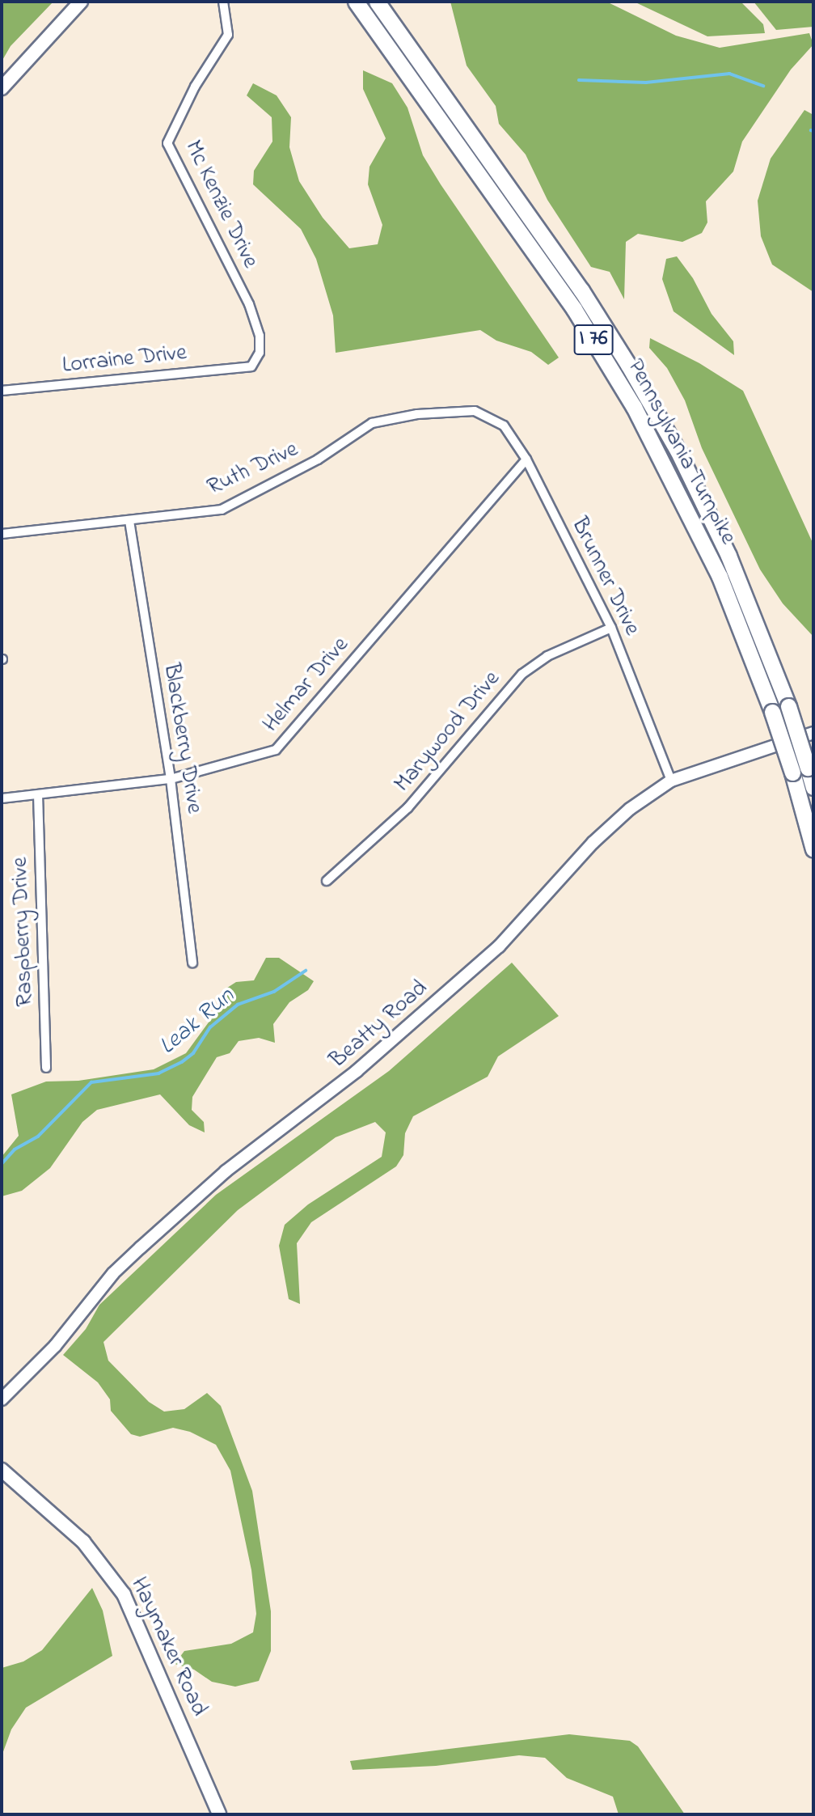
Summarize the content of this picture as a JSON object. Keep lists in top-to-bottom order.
{
  "streets": {
    "highway": ["I 76", "Pennsylvania Turnpike"],
    "main road": ["Haymaker Road"],
    "street": [
      "Mc Kenzie Drive",
      "Lorraine Drive",
      "Ruth Drive",
      "Brunner Drive",
      "Helmar Drive",
      "Marywood Drive",
      "Blackberry Drive",
      "Raspberry Drive",
      "Beatty Road"
    ]
  },
  "crossings": [
    ["Mc Kenzie Drive", "Lorraine Drive"],
    ["Ruth Drive", "Brunner Drive"],
    ["Ruth Drive", "Blackberry Drive"],
    ["Brunner Drive", "Helmar Drive"],
    ["Brunner Drive", "Marywood Drive"],
    ["Brunner Drive", "Beatty Road"],
    ["Helmar Drive", "Blackberry Drive"],
    ["Helmar Drive", "Raspberry Drive"]
  ],
  "water": ["Leak Run"]
}
